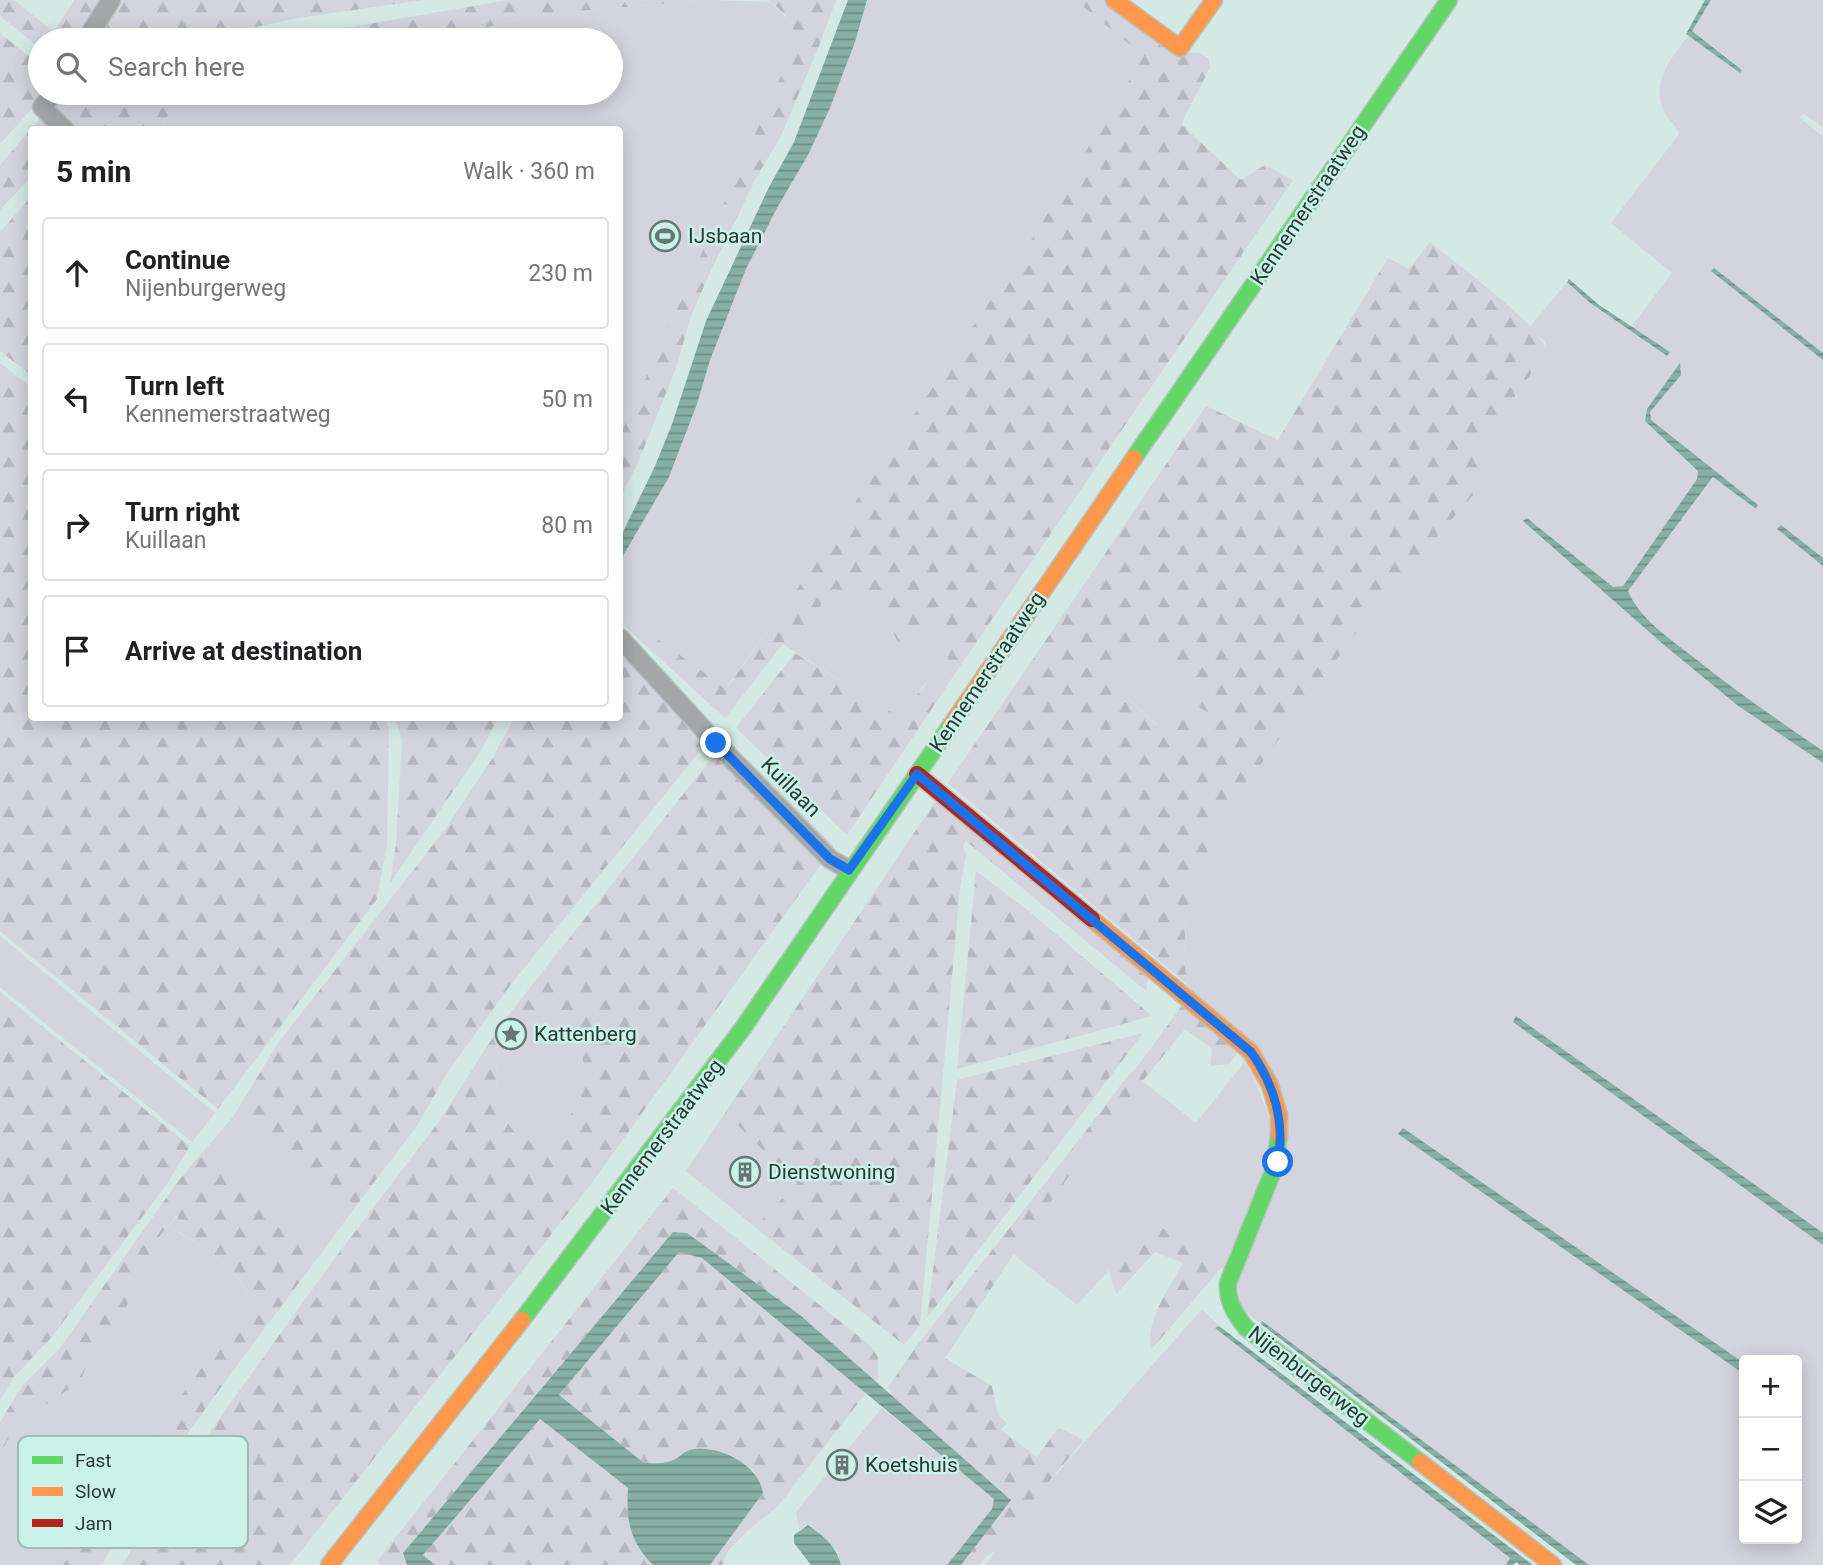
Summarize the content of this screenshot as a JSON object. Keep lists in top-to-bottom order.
{
  "streets": {
    "main road": ["Kennemerstraatweg", "Nijenburgerweg"],
    "street": ["Kuillaan"]
  },
  "crossings": [
    ["Kennemerstraatweg", "Kuillaan"],
    ["Kennemerstraatweg", "Nijenburgerweg"]
  ],
  "places": {
    "sports": ["IJsbaan"],
    "place": ["Kattenberg"],
    "building": ["Dienstwoning", "Koetshuis"]
  },
  "legend": ["Fast", "Slow", "Jam"],
  "page": {
    "search": "Search here",
    "heading": ["5 min", "Walk · 360 m"],
    "list": [
      ["Continue", "Nijenburgerweg", "230 m"],
      ["Turn left", "Kennemerstraatweg", "50 m"],
      ["Turn right", "Kuillaan", "80 m"],
      "Arrive at destination"
    ],
    "map_buttons": ["+", "−"]
  }
}
